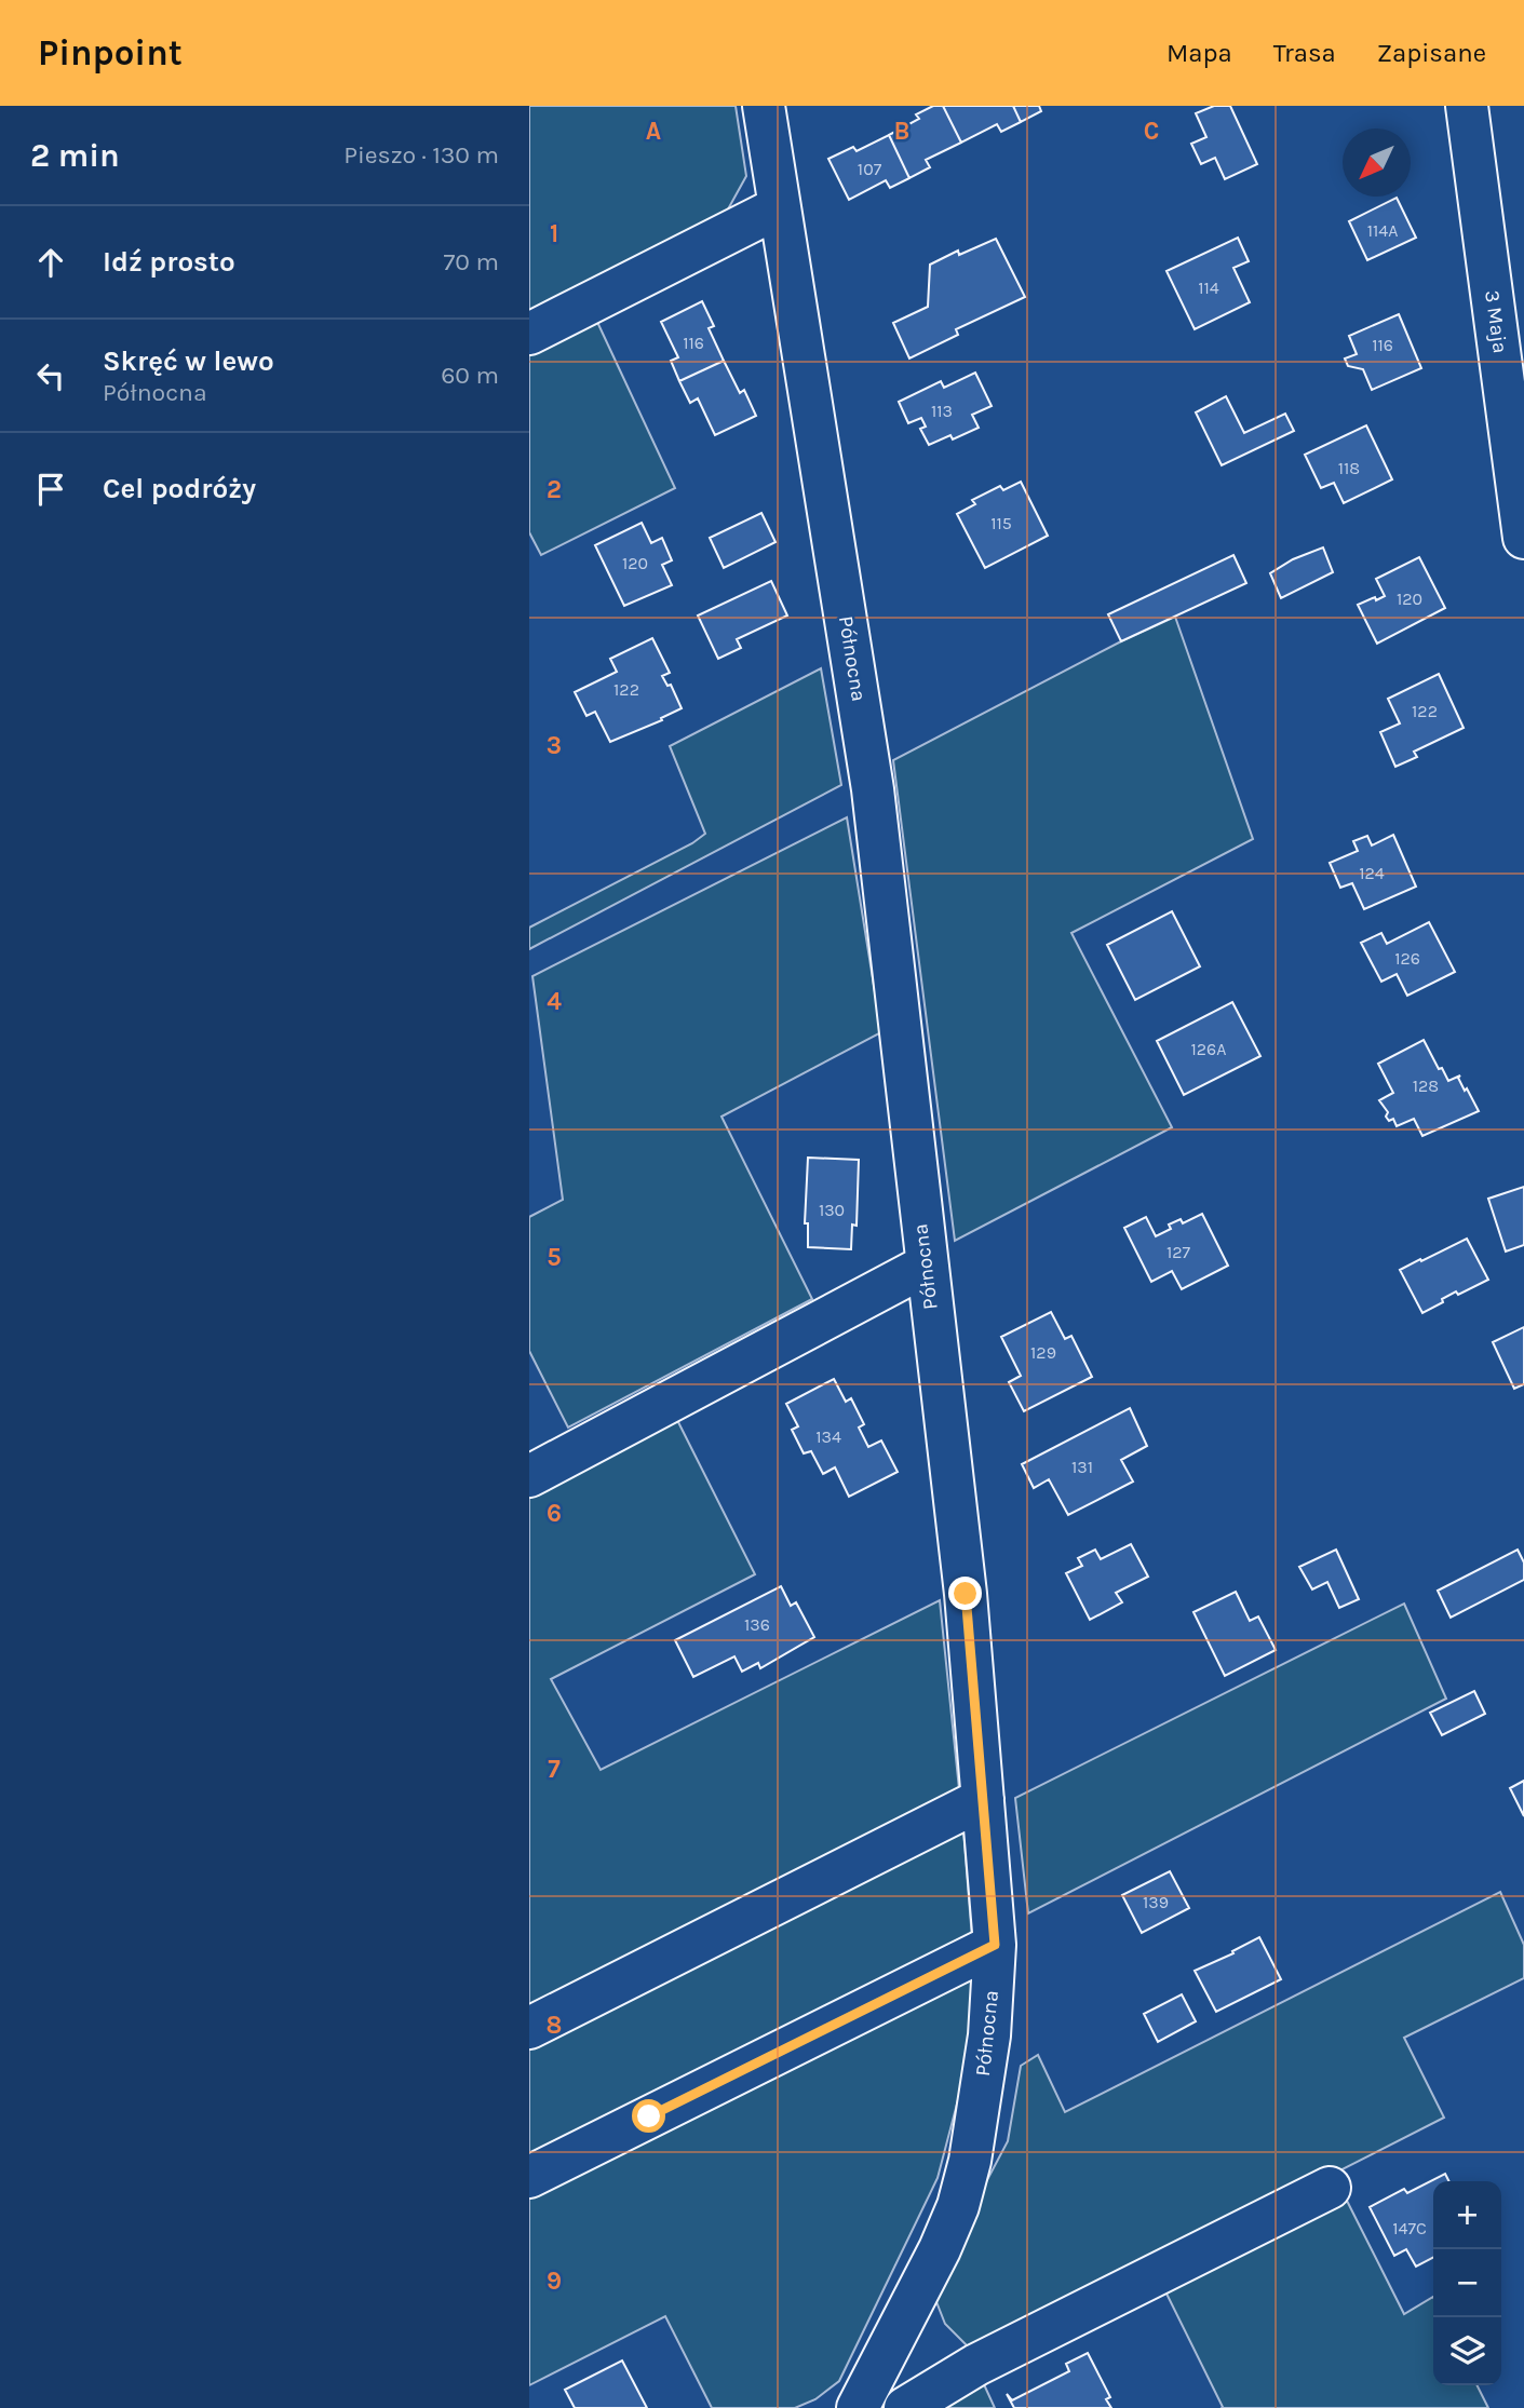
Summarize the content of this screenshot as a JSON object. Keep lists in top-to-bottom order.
{
  "streets": {
    "street": ["3 Maja", "Północna"]
  },
  "house_numbers": [
    "107",
    "114A",
    "114",
    "116",
    "116",
    "113",
    "118",
    "115",
    "120",
    "120",
    "122",
    "122",
    "124",
    "126",
    "126A",
    "128",
    "130",
    "127",
    "129",
    "134",
    "131",
    "136",
    "139",
    "147C"
  ],
  "north": "bottom left",
  "page": {
    "header": "Pinpoint",
    "nav": ["Mapa", "Trasa", "Zapisane"],
    "heading": ["2 min", "Pieszo · 130 m"],
    "list": [
      ["Idź prosto", "70 m"],
      ["Skręć w lewo", "Północna", "60 m"],
      "Cel podróży"
    ],
    "map_buttons": ["+", "−"]
  },
  "grid": {
    "columns": ["A", "B", "C"],
    "rows": [
      "1",
      "2",
      "3",
      "4",
      "5",
      "6",
      "7",
      "8",
      "9"
    ]
  }
}
